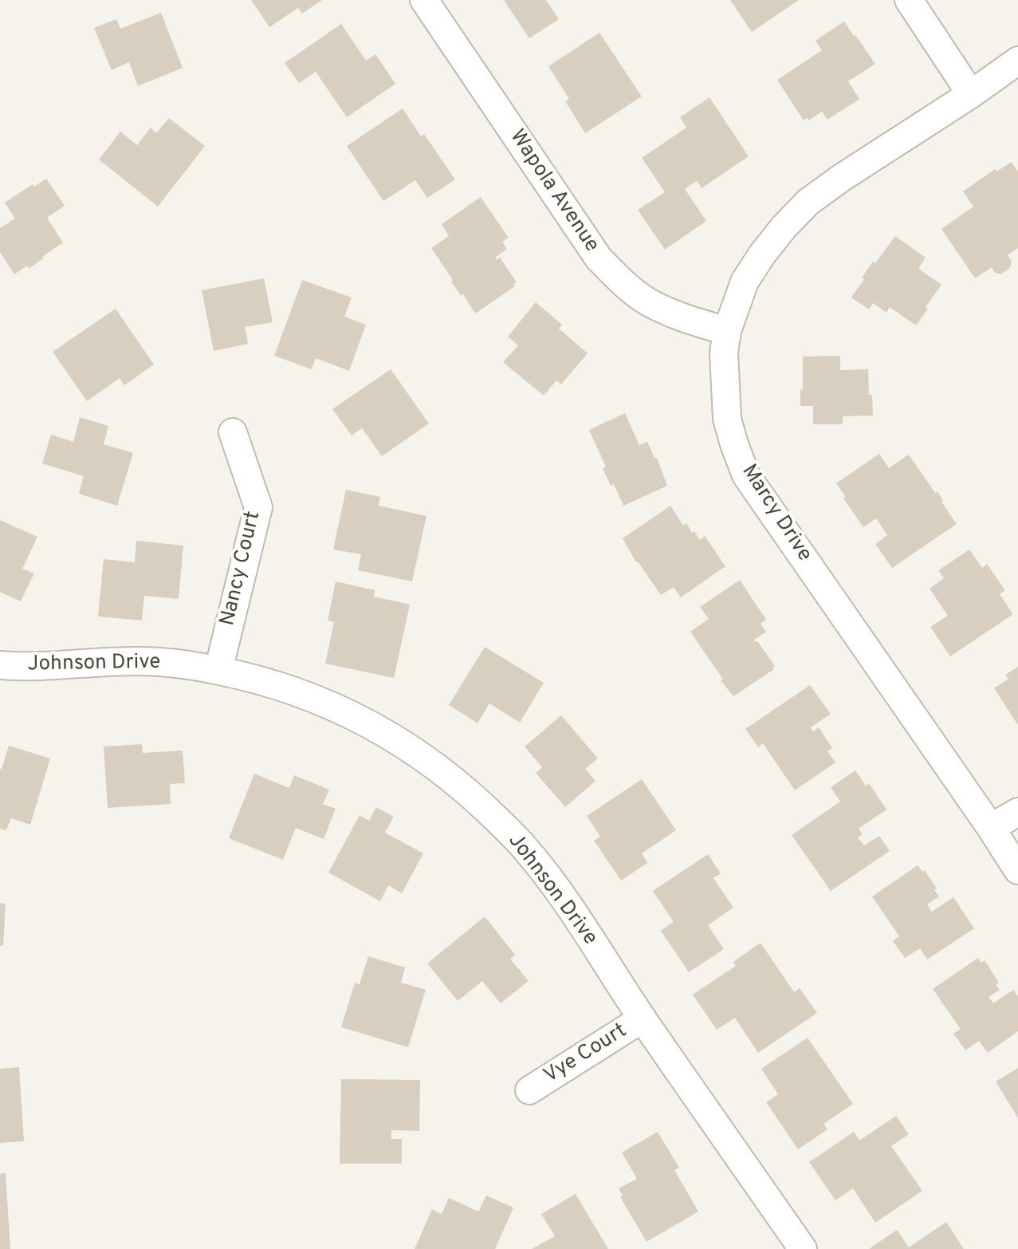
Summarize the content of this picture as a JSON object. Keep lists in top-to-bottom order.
{
  "streets": {
    "street": [
      "Wapola Avenue",
      "Marcy Drive",
      "Nancy Court",
      "Johnson Drive",
      "Vye Court"
    ]
  },
  "crossings": [
    ["Wapola Avenue", "Marcy Drive"],
    ["Nancy Court", "Johnson Drive"],
    ["Johnson Drive", "Vye Court"]
  ]
}
